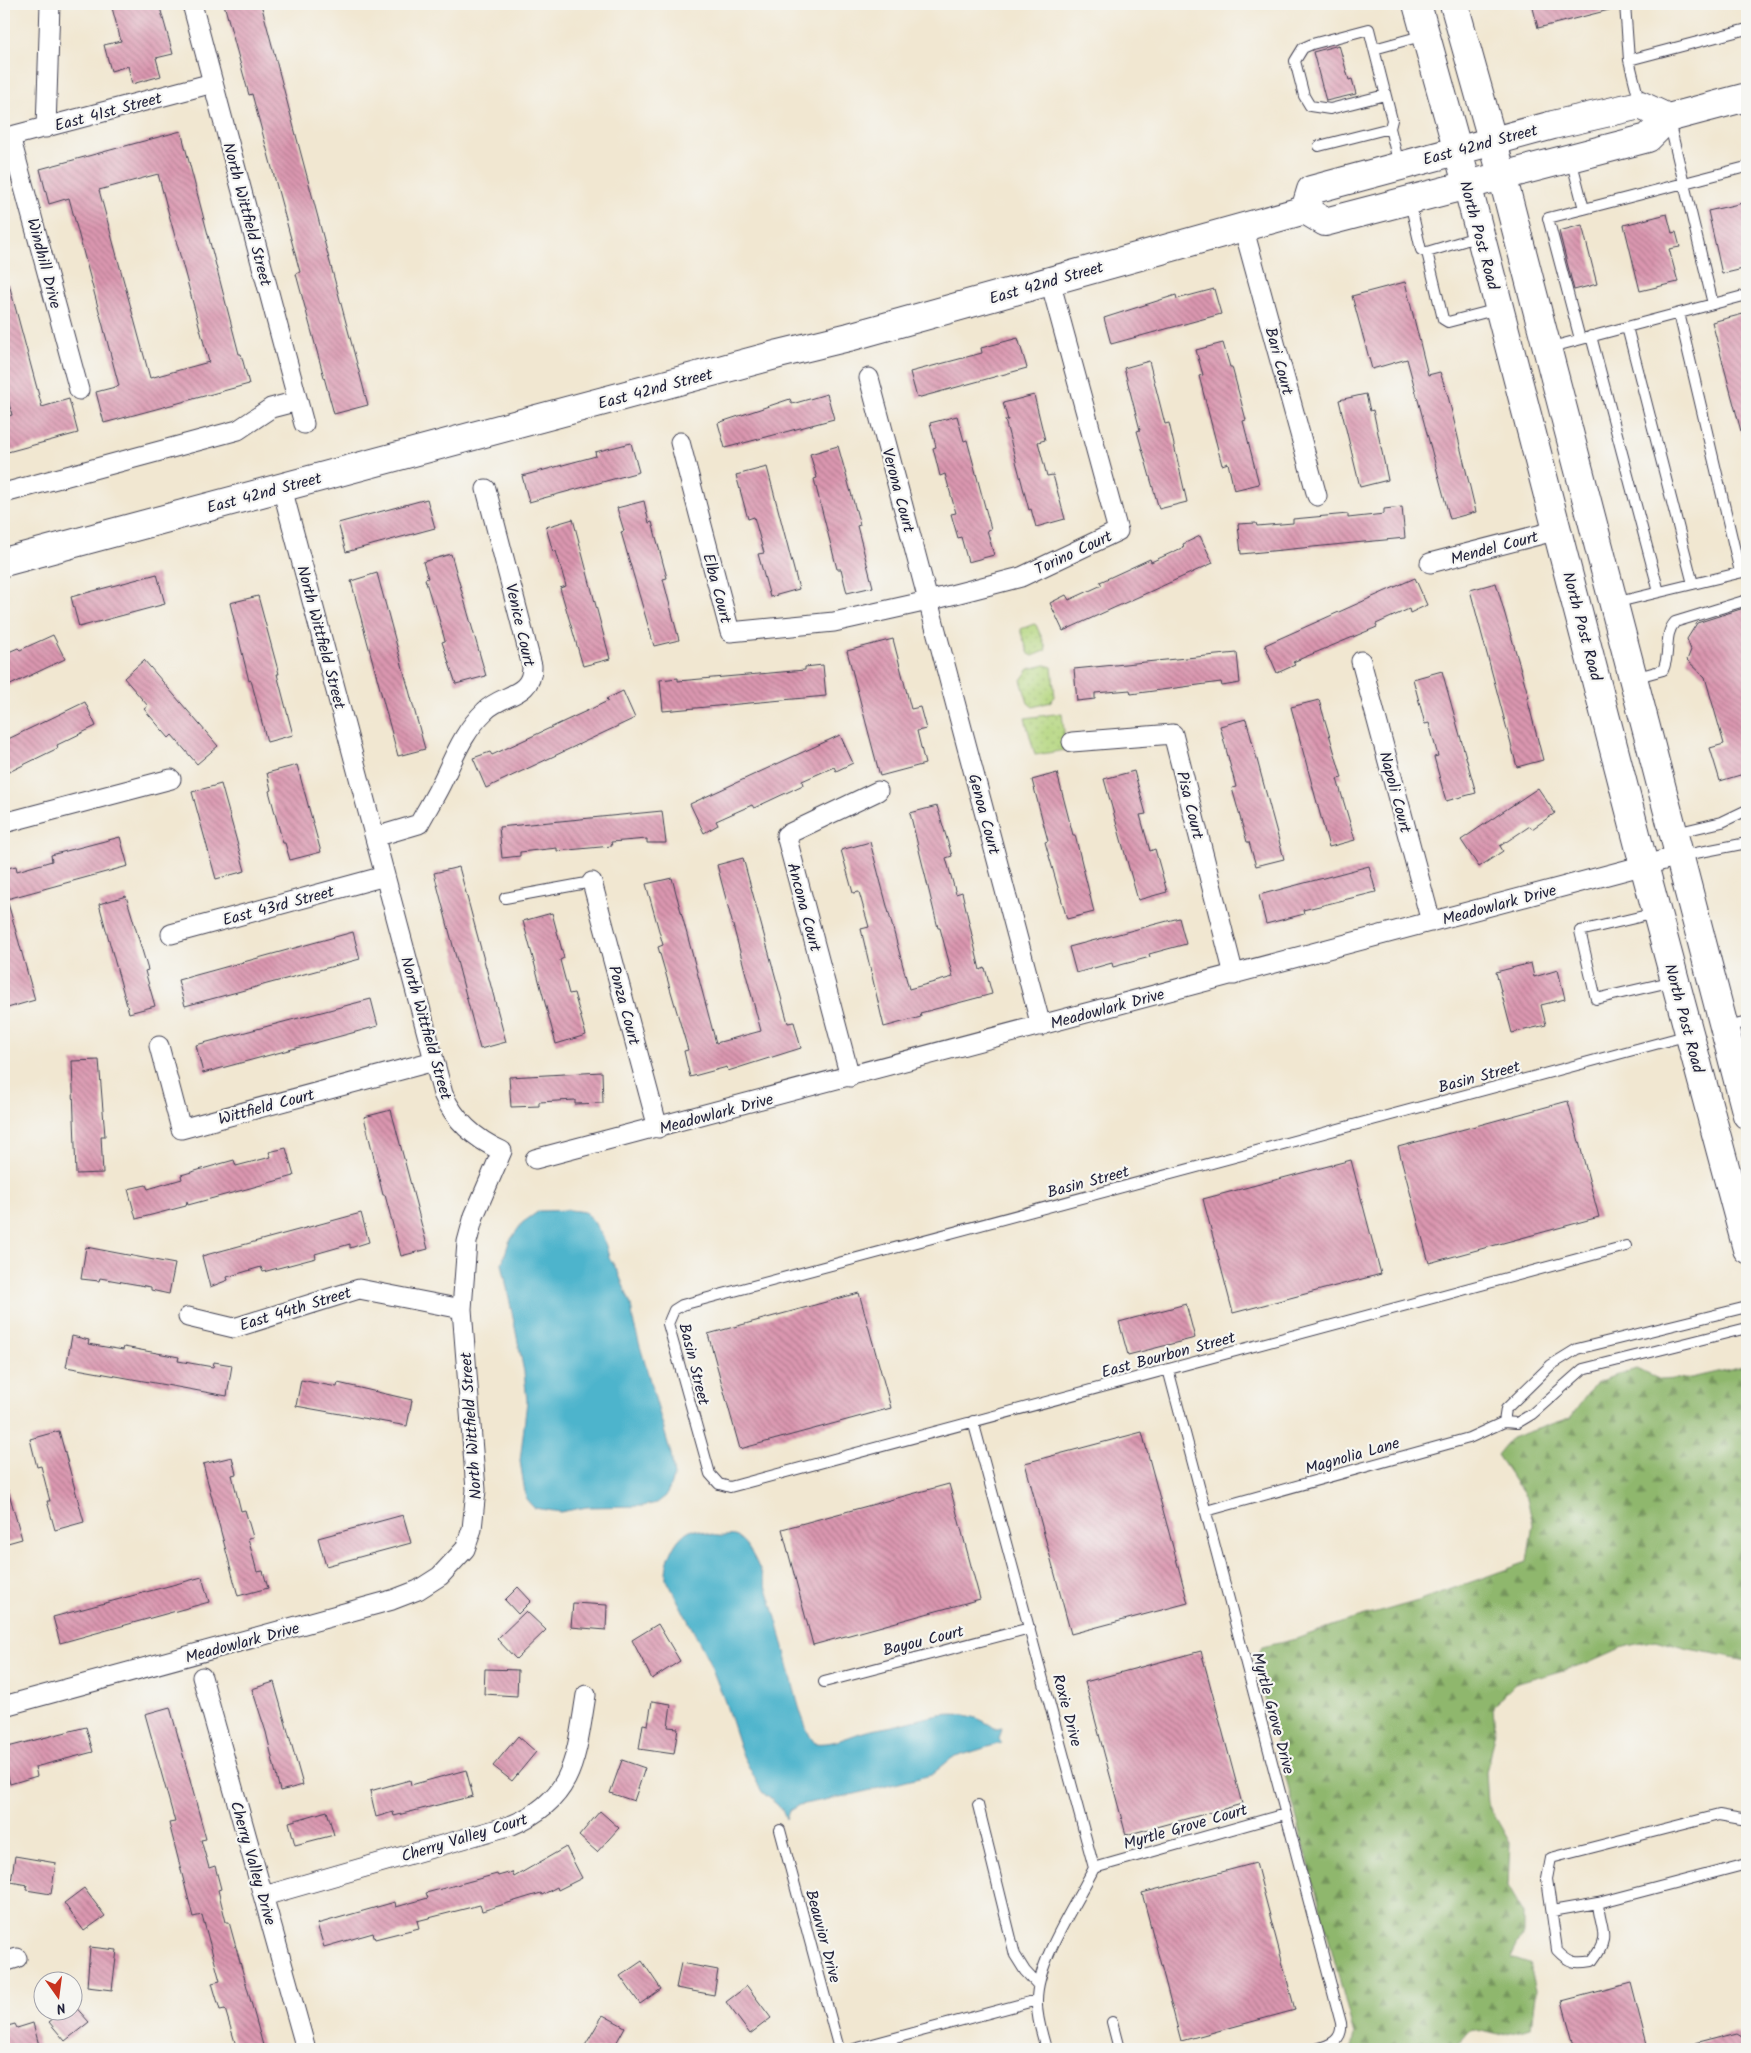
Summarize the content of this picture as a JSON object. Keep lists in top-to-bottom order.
{
  "streets": {
    "main road": ["East 42nd Street", "North Post Road"],
    "street": [
      "East 41st Street",
      "North Wittfield Street",
      "Windhill Drive",
      "Bari Court",
      "Verona Court",
      "Mendel Court",
      "Torino Court",
      "Elba Court",
      "Venice Court",
      "Napoli Court",
      "Pisa Court",
      "Genoa Court",
      "Meadowlark Drive",
      "East 43rd Street",
      "Ancona Court",
      "Ponza Court",
      "Wittfield Court",
      "East 44th Street",
      "Cherry Valley Court",
      "Cherry Valley Drive"
    ],
    "lane": [
      "Basin Street",
      "East Bourbon Street",
      "Magnolia Lane",
      "Bayou Court",
      "Roxie Drive",
      "Myrtle Grove Drive",
      "Myrtle Grove Court",
      "Beauvior Drive"
    ]
  },
  "crossings": [
    ["East 41st Street", "North Wittfield Street"],
    ["East 41st Street", "Windhill Drive"],
    ["East 42nd Street", "North Wittfield Street"],
    ["East 42nd Street", "North Post Road"],
    ["East 42nd Street", "Bari Court"],
    ["East 42nd Street", "Torino Court"],
    ["North Wittfield Street", "Venice Court"],
    ["North Wittfield Street", "Meadowlark Drive"],
    ["North Wittfield Street", "East 43rd Street"],
    ["North Wittfield Street", "Wittfield Court"],
    ["North Wittfield Street", "East 44th Street"],
    ["North Post Road", "Mendel Court"],
    ["North Post Road", "Meadowlark Drive"],
    ["North Post Road", "Basin Street"],
    ["Verona Court", "Torino Court"],
    ["Verona Court", "Genoa Court"],
    ["Torino Court", "Elba Court"],
    ["Torino Court", "Genoa Court"],
    ["Napoli Court", "Meadowlark Drive"],
    ["Pisa Court", "Meadowlark Drive"],
    ["Genoa Court", "Meadowlark Drive"],
    ["Meadowlark Drive", "Ancona Court"],
    ["Meadowlark Drive", "Ponza Court"],
    ["Basin Street", "East Bourbon Street"],
    ["East Bourbon Street", "Roxie Drive"],
    ["East Bourbon Street", "Myrtle Grove Drive"],
    ["Magnolia Lane", "Myrtle Grove Drive"],
    ["Bayou Court", "Roxie Drive"],
    ["Roxie Drive", "Myrtle Grove Court"],
    ["Myrtle Grove Drive", "Myrtle Grove Court"],
    ["Cherry Valley Court", "Cherry Valley Drive"]
  ],
  "north": "bottom"
}
